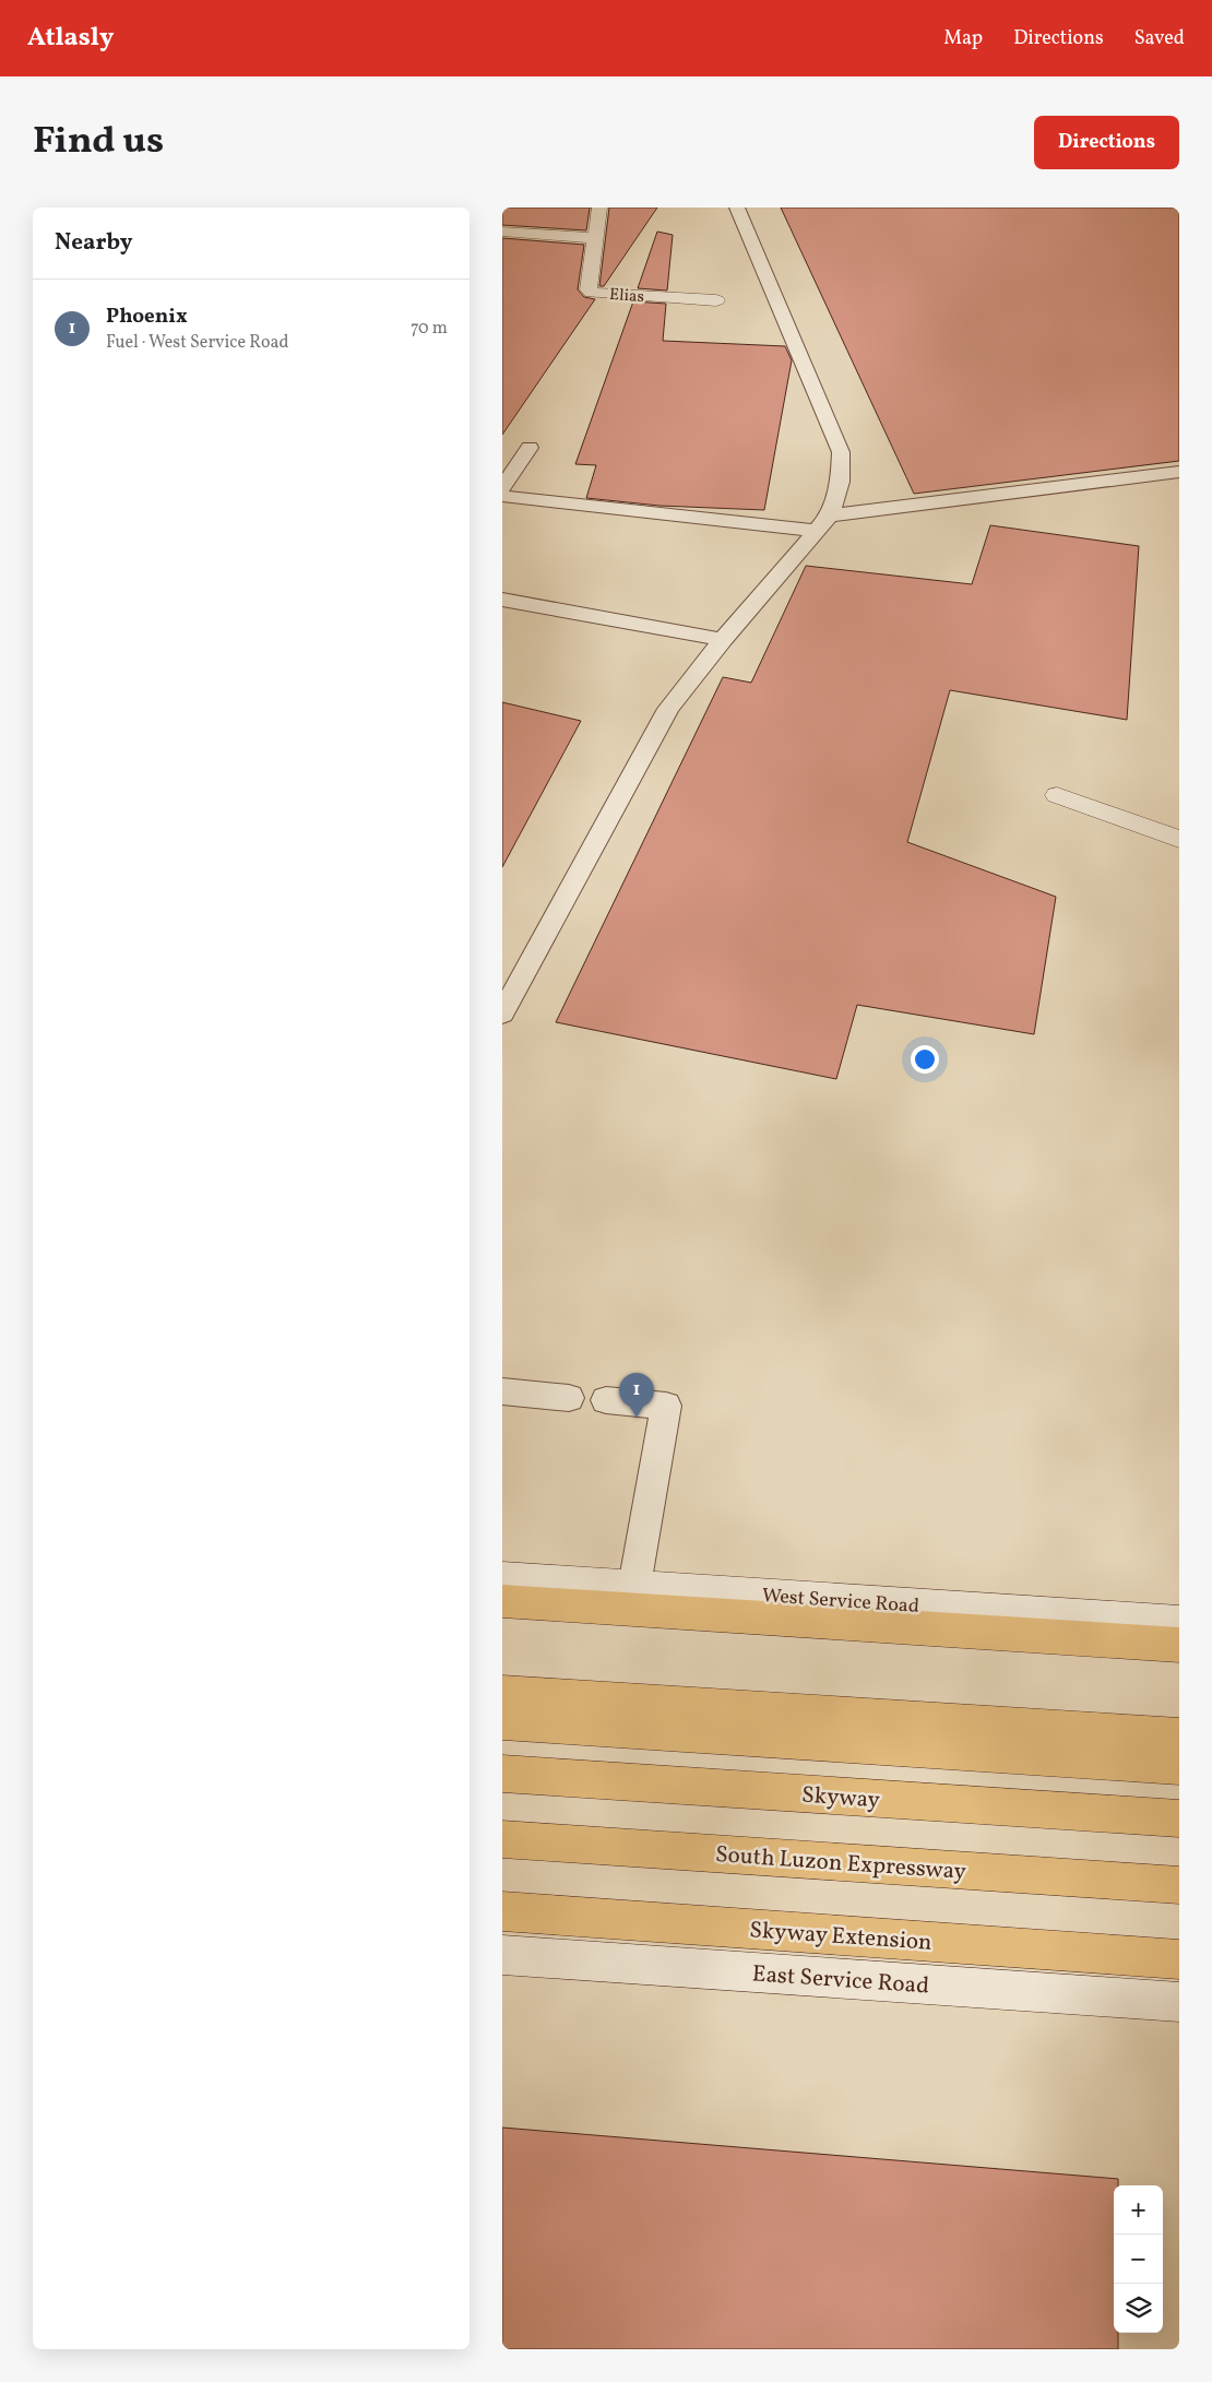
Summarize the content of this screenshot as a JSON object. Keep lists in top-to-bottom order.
{
  "streets": {
    "highway": ["Skyway", "South Luzon Expressway", "Skyway Extension"],
    "main road": ["Elias", "West Service Road", "East Service Road"]
  },
  "page": {
    "header": "Atlasly",
    "nav": ["Map", "Directions", "Saved"],
    "title": "Find us",
    "buttons": "Directions",
    "heading": "Nearby",
    "list": [
      {
        "mark": "1",
        "name": "Phoenix",
        "note": "Fuel · West Service Road",
        "value": "70 m"
      }
    ],
    "pins": "1",
    "map_buttons": ["+", "−"]
  }
}
